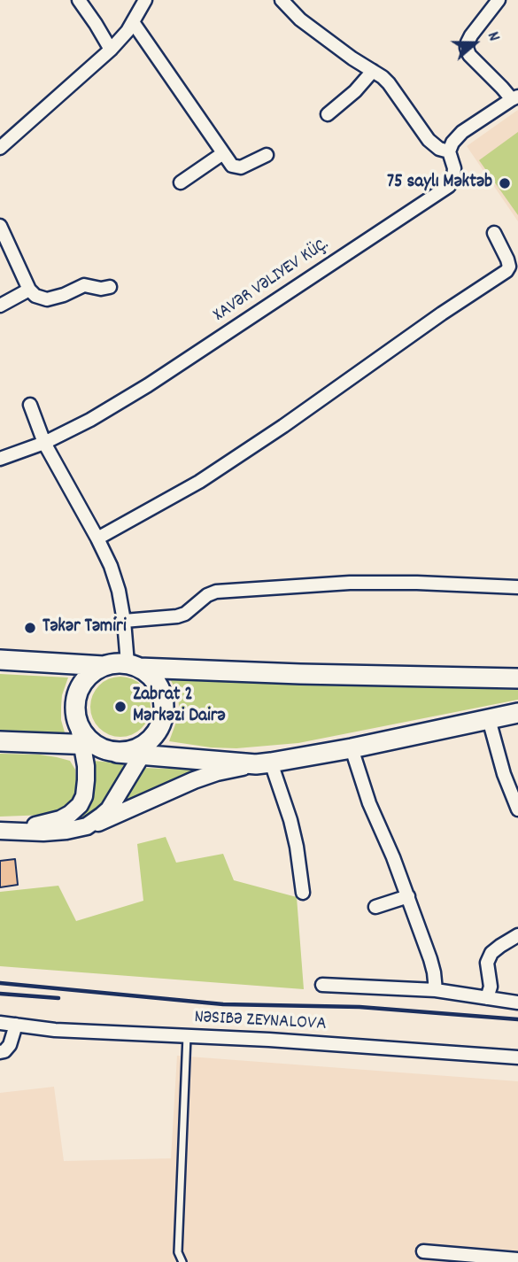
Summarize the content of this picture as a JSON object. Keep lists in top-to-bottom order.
{
  "streets": {
    "street": ["XAVƏR VƏLIYEV KÜÇ.", "NƏSIBƏ ZEYNALOVA"]
  },
  "places": ["75 saylı Məktəb", "Təkər Təmiri", "Zabrat 2 Mərkəzi Dairə"],
  "north": "right"
}
